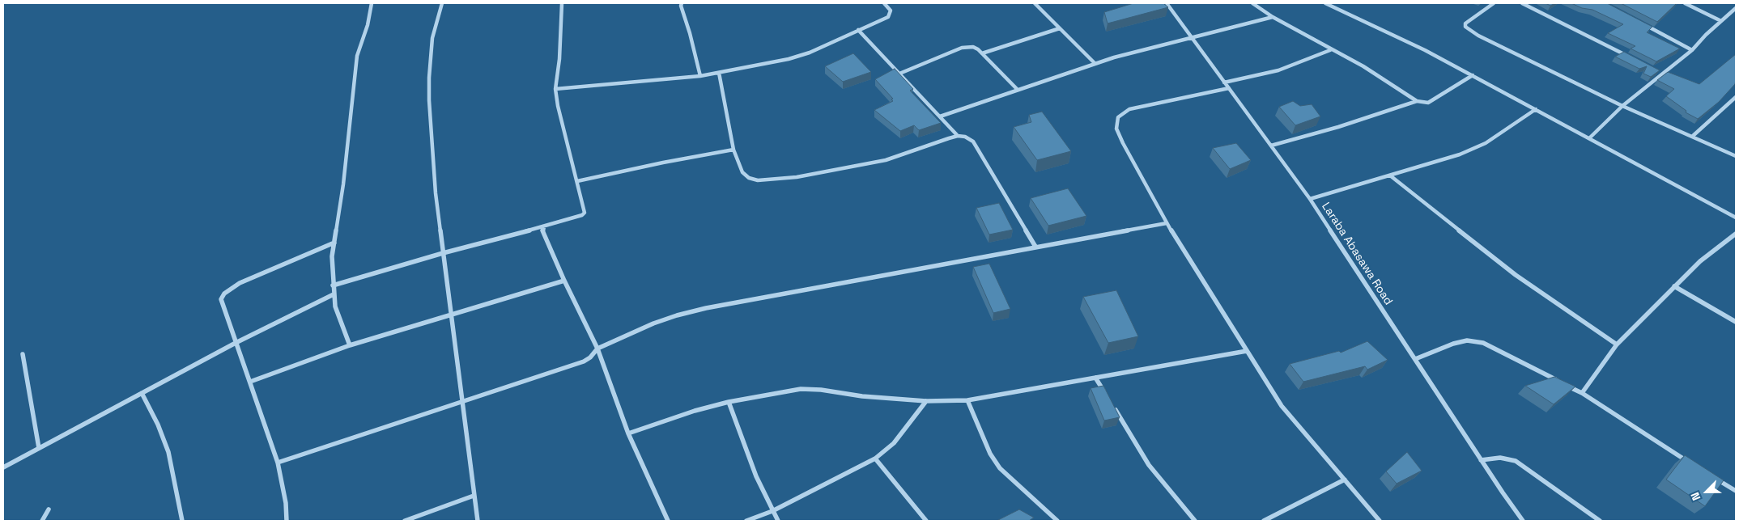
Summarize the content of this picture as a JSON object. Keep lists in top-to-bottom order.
{
  "streets": {
    "street": ["Laraba Abasawa Road"]
  },
  "north": "bottom left"
}
